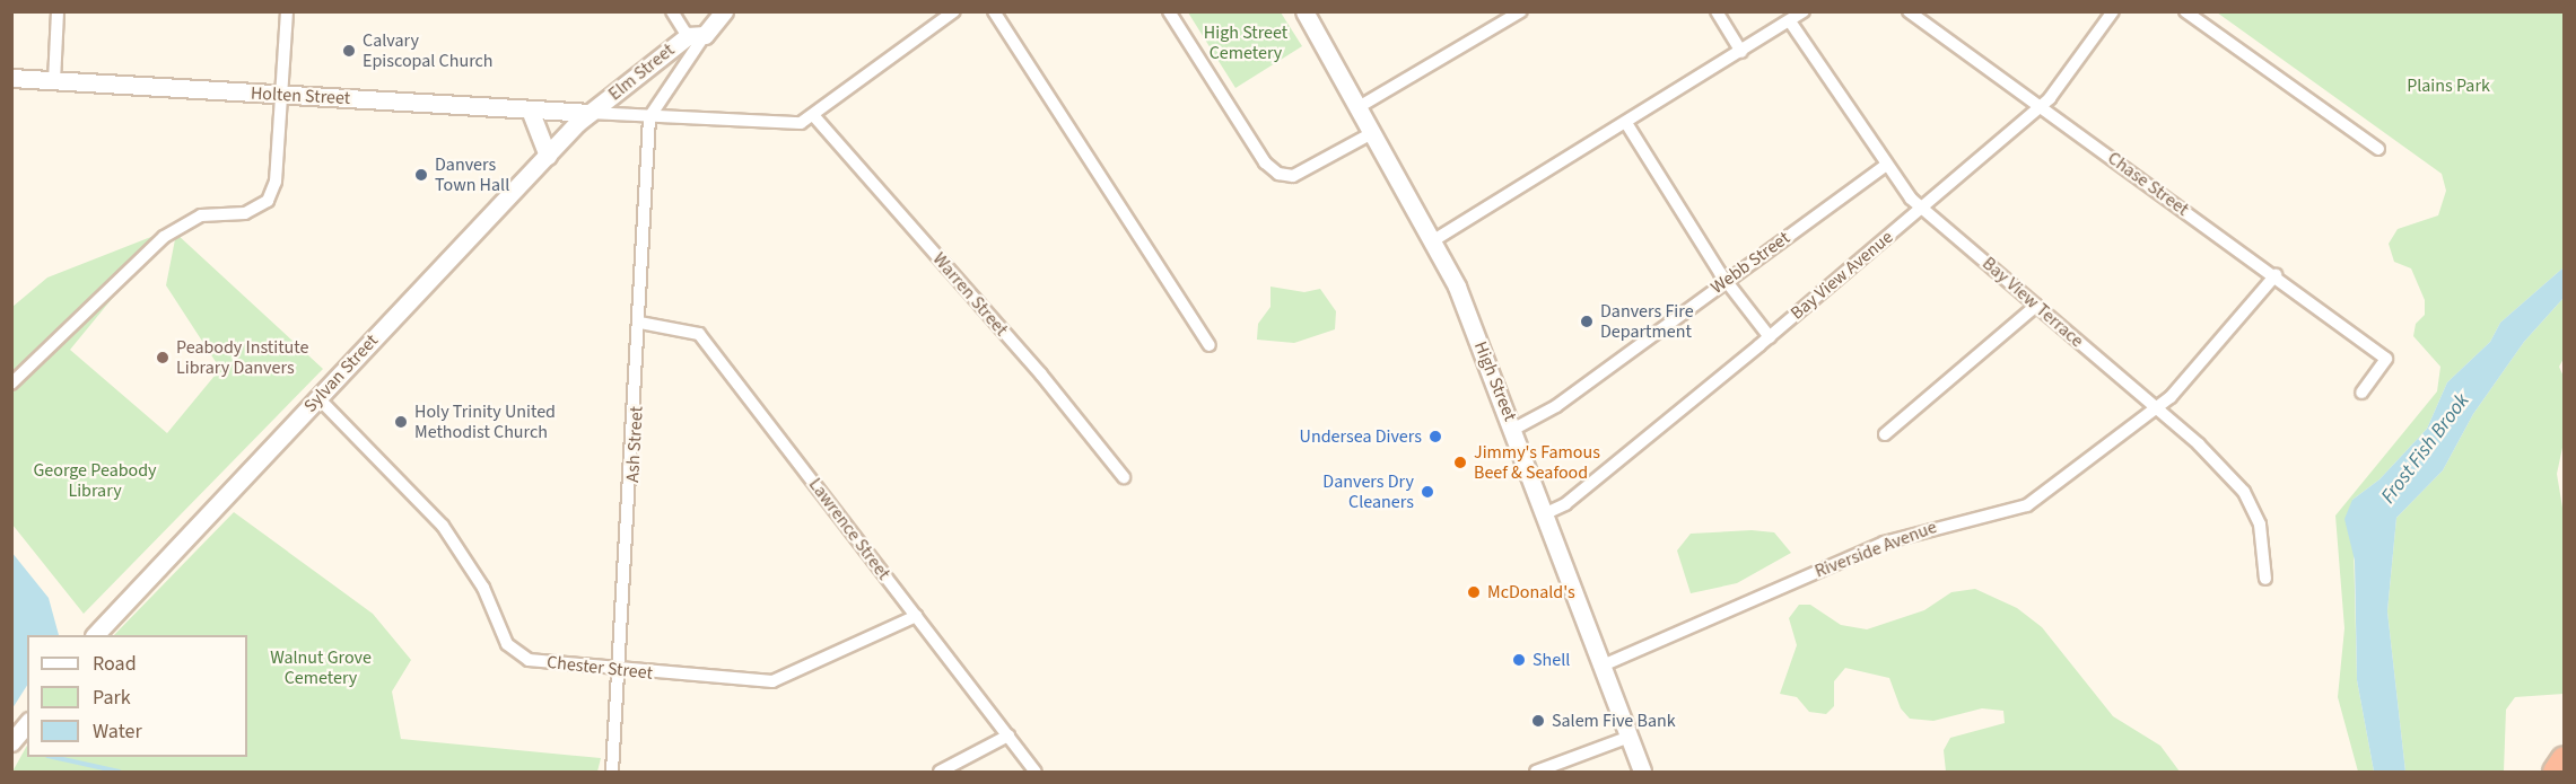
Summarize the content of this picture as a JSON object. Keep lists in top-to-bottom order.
{
  "streets": {
    "main road": [
      "Elm Street",
      "Holten Street",
      "Sylvan Street",
      "High Street"
    ],
    "street": [
      "Chase Street",
      "Webb Street",
      "Bay View Avenue",
      "Warren Street",
      "Bay View Terrace",
      "Ash Street",
      "Lawrence Street",
      "Riverside Avenue",
      "Chester Street"
    ]
  },
  "crossings": [
    ["Elm Street", "Holten Street"],
    ["Elm Street", "Sylvan Street"],
    ["Holten Street", "Sylvan Street"],
    ["Chase Street", "Bay View Avenue"],
    ["Chase Street", "Riverside Avenue"],
    ["Webb Street", "Bay View Terrace"],
    ["Webb Street", "High Street"],
    ["Bay View Avenue", "Bay View Terrace"],
    ["Bay View Avenue", "High Street"],
    ["Bay View Terrace", "Riverside Avenue"],
    ["Sylvan Street", "Chester Street"],
    ["High Street", "Riverside Avenue"],
    ["Ash Street", "Lawrence Street"],
    ["Ash Street", "Chester Street"],
    ["Lawrence Street", "Chester Street"]
  ],
  "water": ["Frost Fish Brook"],
  "parks": [
    "High Street Cemetery",
    "Plains Park",
    "George Peabody Library",
    "Walnut Grove Cemetery"
  ],
  "places": [
    "Calvary Episcopal Church",
    "Danvers Town Hall",
    "Danvers Fire Department",
    "Peabody Institute Library Danvers",
    "Holy Trinity United Methodist Church",
    "Undersea Divers",
    "Jimmy's Famous Beef & Seafood",
    "Danvers Dry Cleaners",
    "McDonald's",
    "Shell",
    "Salem Five Bank"
  ],
  "legend": ["Road", "Park", "Water"]
}
